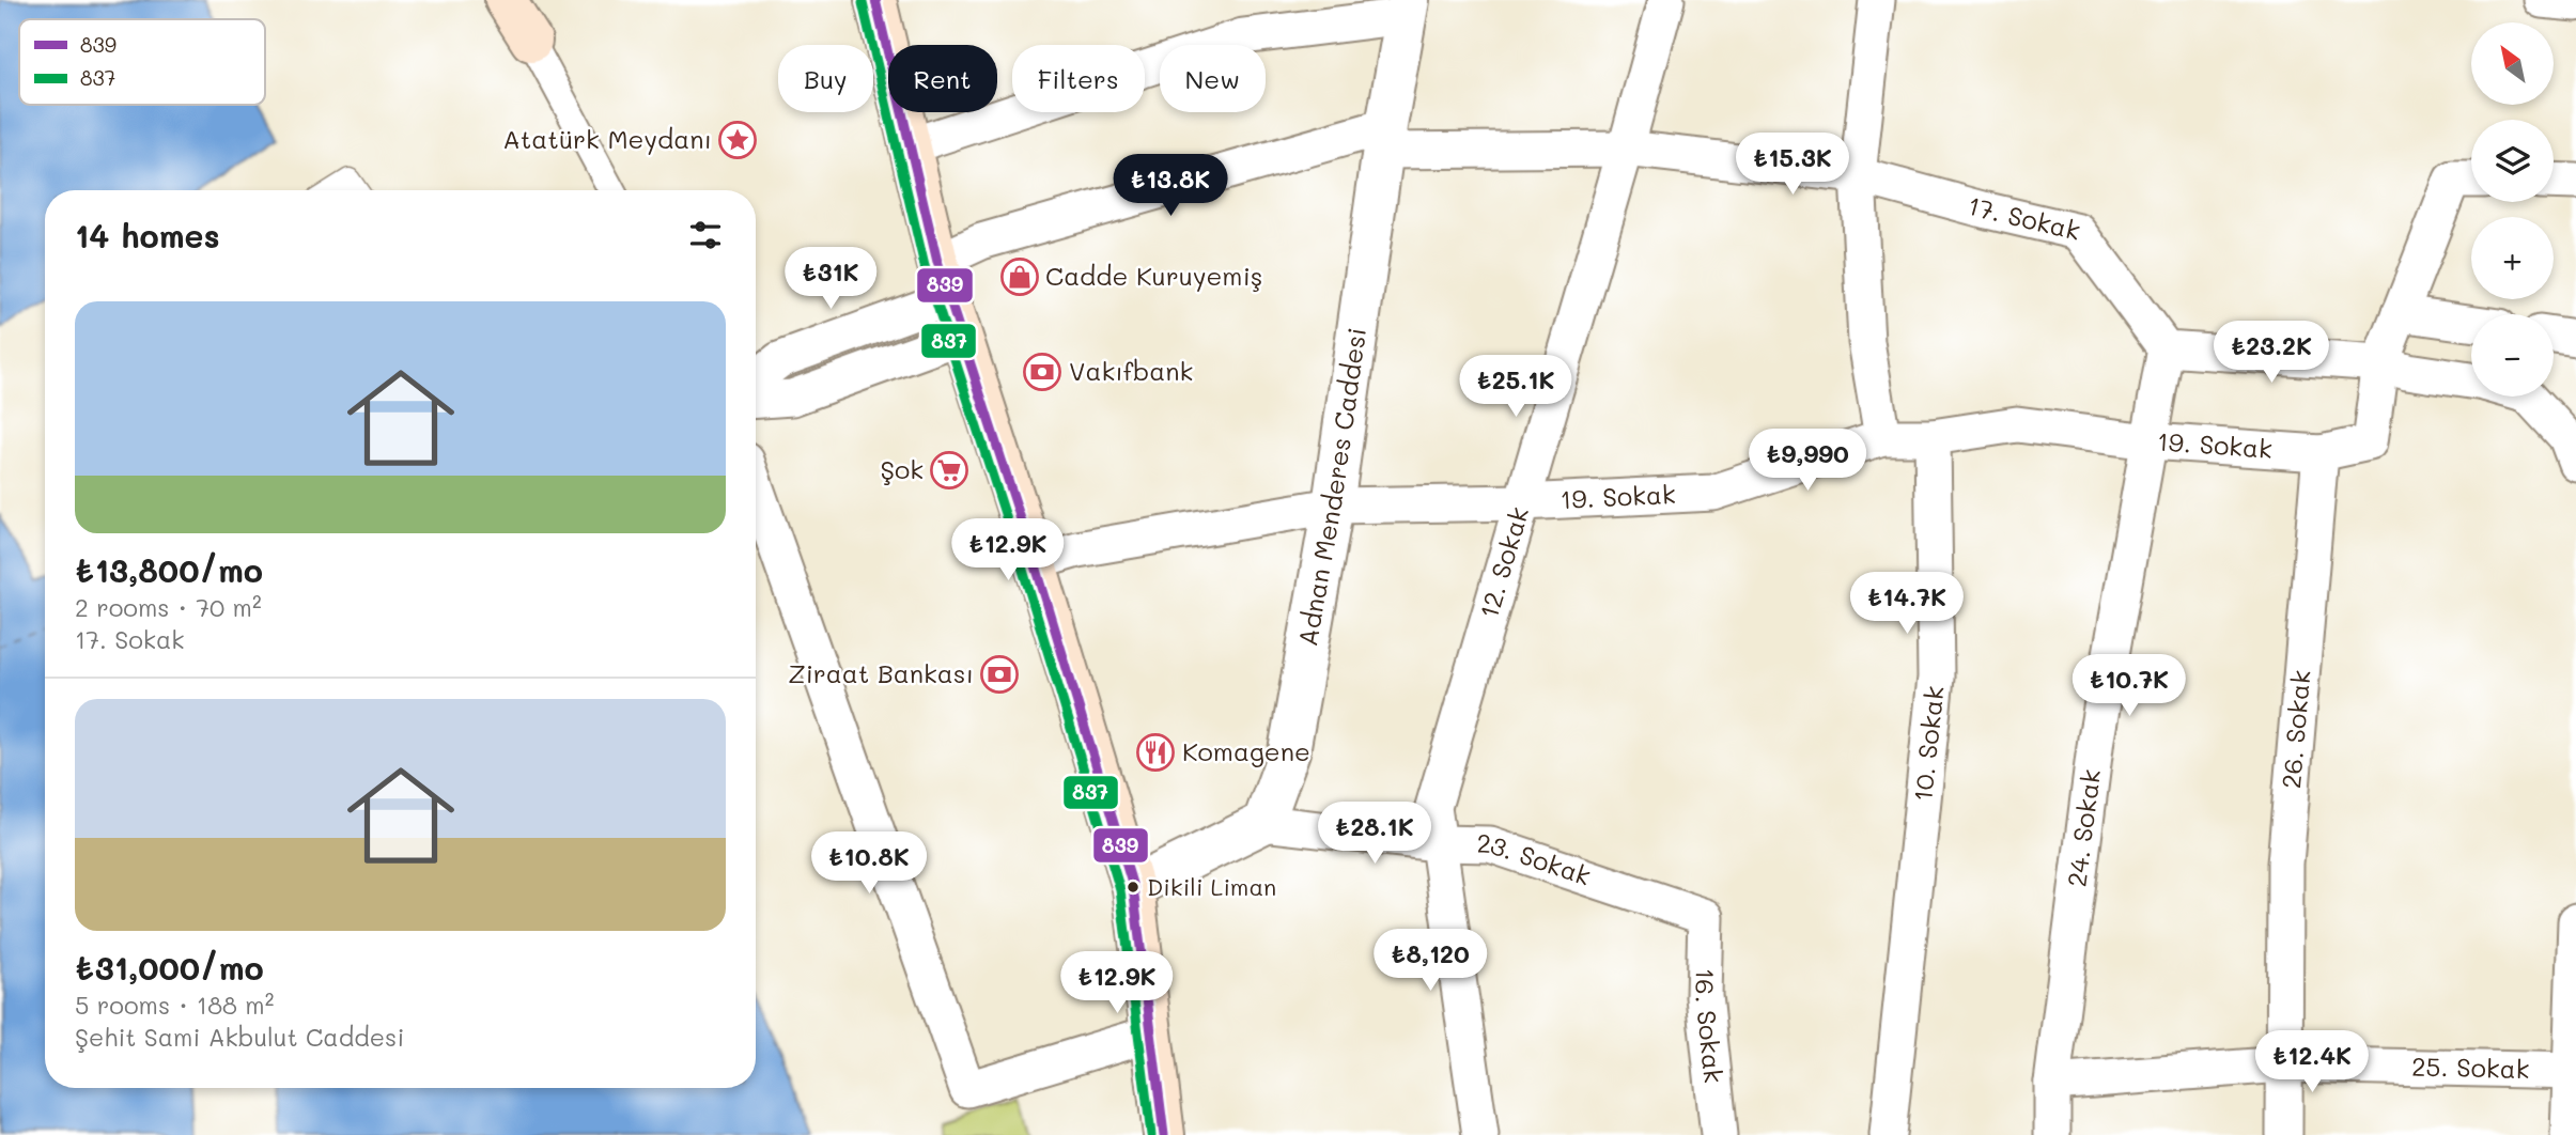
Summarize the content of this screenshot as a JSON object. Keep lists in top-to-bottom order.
{
  "streets": {
    "street": [
      "17. Sokak",
      "19. Sokak",
      "Adnan Menderes Caddesi",
      "12. Sokak",
      "26. Sokak",
      "10. Sokak",
      "24. Sokak",
      "23. Sokak",
      "16. Sokak",
      "25. Sokak"
    ]
  },
  "crossings": [
    ["17. Sokak", "Adnan Menderes Caddesi"],
    ["17. Sokak", "12. Sokak"],
    ["17. Sokak", "24. Sokak"],
    ["19. Sokak", "Adnan Menderes Caddesi"],
    ["19. Sokak", "12. Sokak"],
    ["19. Sokak", "26. Sokak"],
    ["19. Sokak", "10. Sokak"],
    ["19. Sokak", "24. Sokak"],
    ["Adnan Menderes Caddesi", "23. Sokak"],
    ["12. Sokak", "23. Sokak"],
    ["26. Sokak", "25. Sokak"],
    ["24. Sokak", "25. Sokak"],
    ["23. Sokak", "16. Sokak"]
  ],
  "places": {
    "place": ["Atatürk Meydanı"],
    "shop": ["Cadde Kuruyemiş"],
    "bank": ["Vakıfbank", "Ziraat Bankası"],
    "supermarket": ["Şok"],
    "restaurant": ["Komagene"],
    "other": ["Dikili Liman"]
  },
  "lines": ["transit line 839", "transit line 837"],
  "legend": ["839", "837"],
  "north": "top left",
  "page": {
    "map_buttons": ["+", "−"],
    "chip": [
      "Buy",
      "Rent",
      "Filters",
      "New"
    ],
    "price": [
      "₺15.3K",
      "₺13.8K",
      "₺31K",
      "₺23.2K",
      "₺25.1K",
      "₺9,990",
      "₺12.9K",
      "₺14.7K",
      "₺10.7K",
      "₺28.1K",
      "₺10.8K",
      "₺8,120",
      "₺12.9K",
      "₺12.4K"
    ],
    "heading": "14 homes",
    "list": [
      {
        "name": "₺13,800/mo",
        "note": "2 rooms · 70 m² · 17. Sokak"
      },
      {
        "name": "₺31,000/mo",
        "note": "5 rooms · 188 m² · Şehit Sami Akbulut Caddesi"
      }
    ]
  }
}
